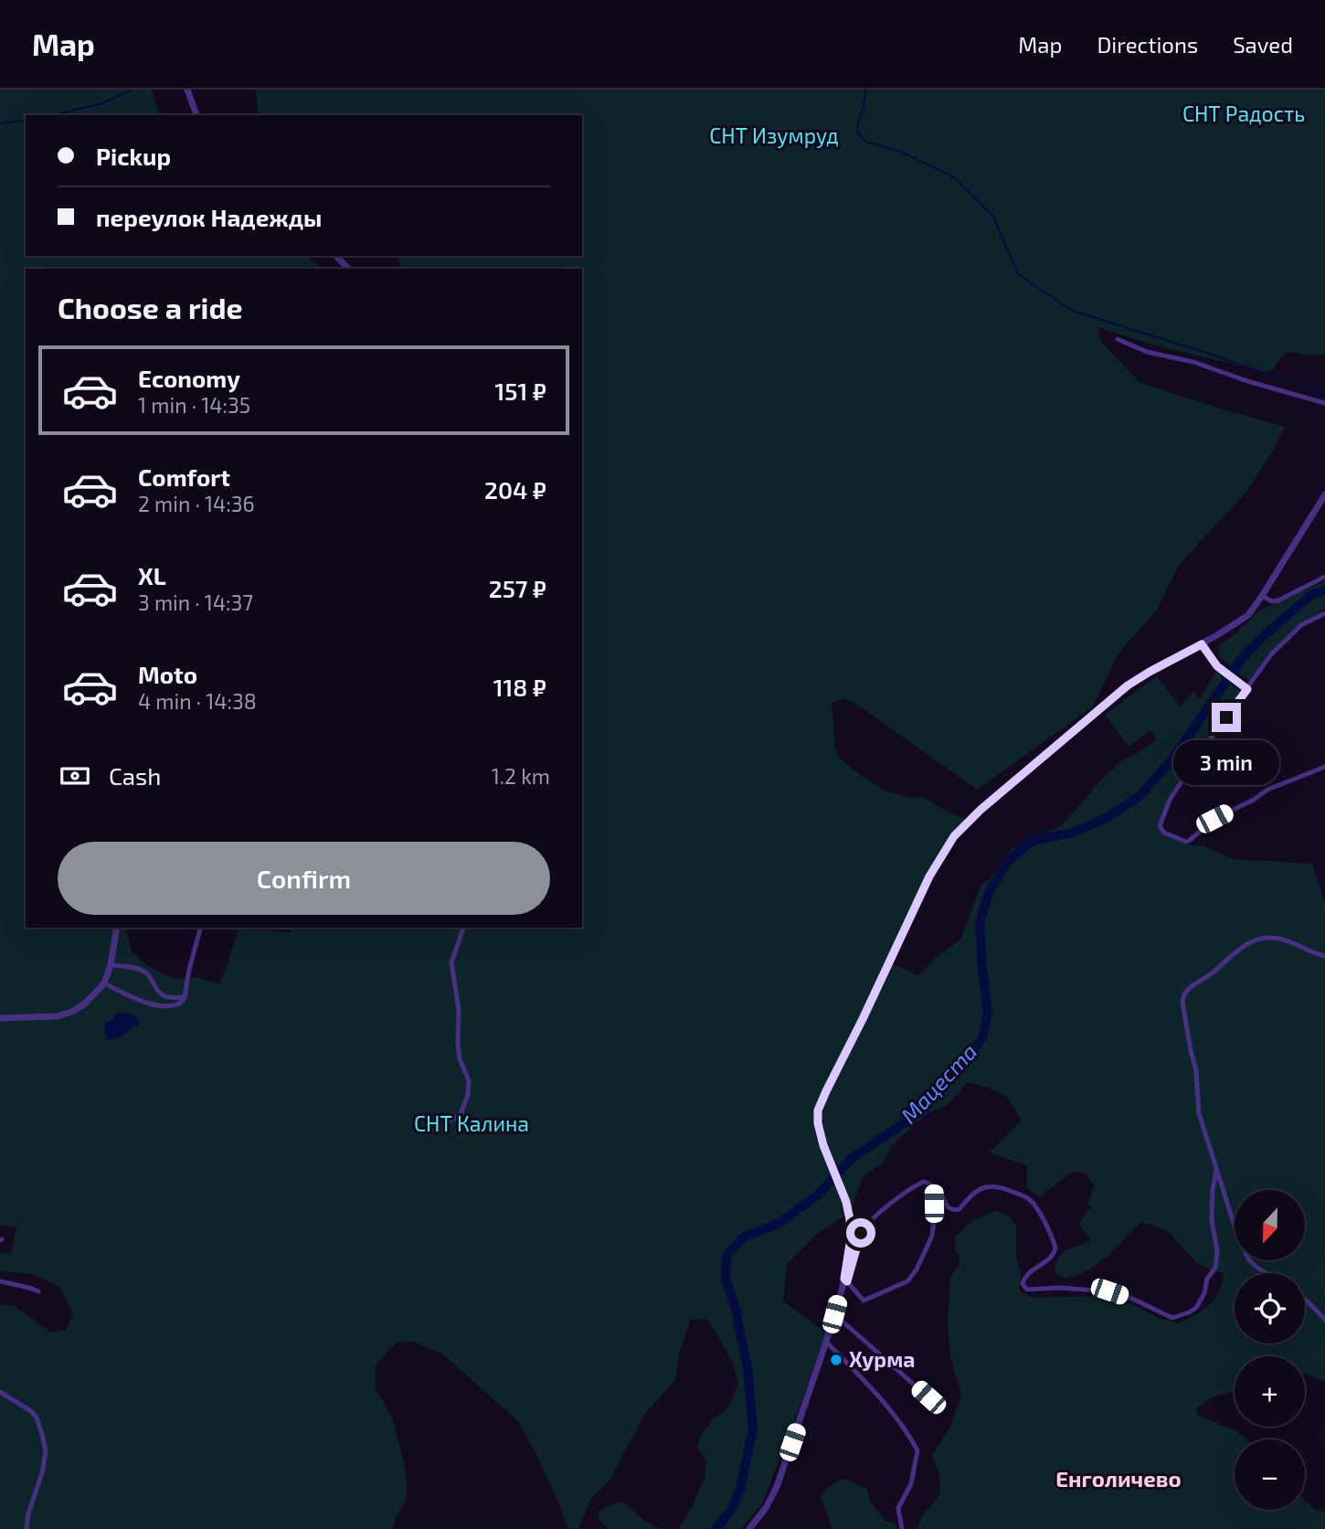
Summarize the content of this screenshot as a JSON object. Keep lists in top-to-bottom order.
{
  "districts": ["Енголичево"],
  "water": ["Мацеста"],
  "parks": ["СНТ Радость", "СНТ Изумруд", "СНТ Калина"],
  "places": ["Хурма"],
  "north": "bottom",
  "page": {
    "header": "Map",
    "nav": ["Map", "Directions", "Saved"],
    "banner": ["Pickup", "переулок Надежды"],
    "heading": "Choose a ride",
    "list": [
      {
        "name": "Economy",
        "note": "1 min · 14:35",
        "value": "151 ₽"
      },
      {
        "name": "Comfort",
        "note": "2 min · 14:36",
        "value": "204 ₽"
      },
      {
        "name": "XL",
        "note": "3 min · 14:37",
        "value": "257 ₽"
      },
      {
        "name": "Moto",
        "note": "4 min · 14:38",
        "value": "118 ₽"
      }
    ],
    "bubble": "3 min",
    "pay": ["Cash", "1.2 km"],
    "buttons": "Confirm",
    "map_buttons": ["+", "−"]
  }
}
